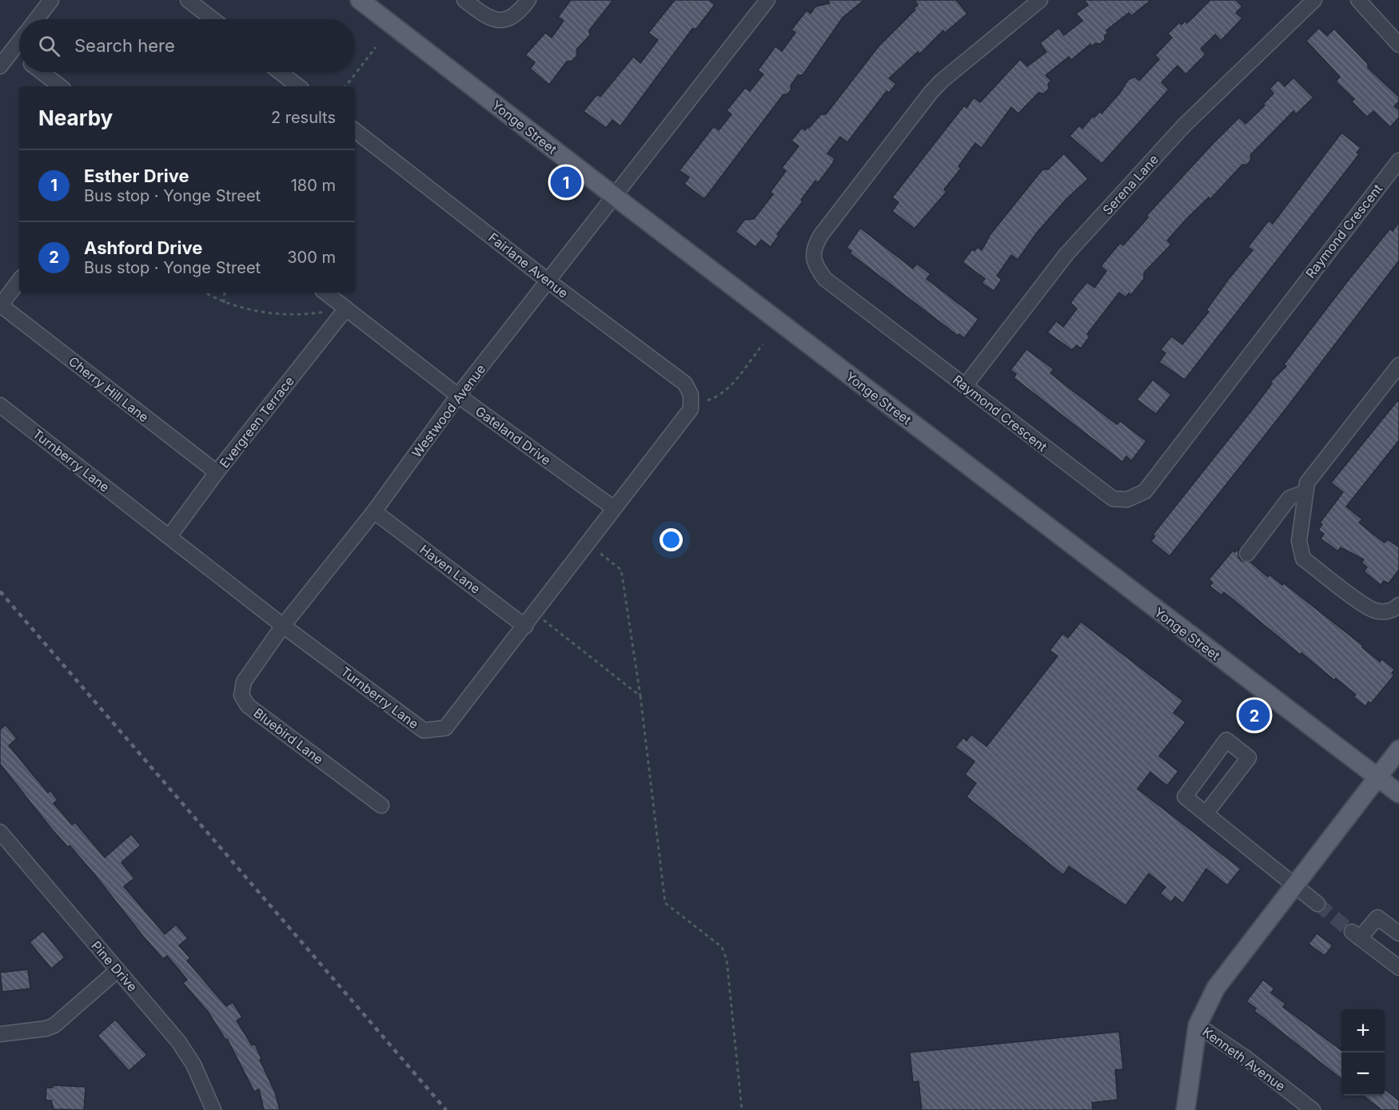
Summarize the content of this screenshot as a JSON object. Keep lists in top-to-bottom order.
{
  "streets": {
    "main road": ["Yonge Street"],
    "street": [
      "Serena Lane",
      "Raymond Crescent",
      "Fairlane Avenue",
      "Cherry Hill Lane",
      "Westwood Avenue",
      "Evergreen Terrace",
      "Gateland Drive",
      "Turnberry Lane",
      "Haven Lane",
      "Bluebird Lane",
      "Pine Drive",
      "Kenneth Avenue"
    ]
  },
  "crossings": [
    ["Yonge Street", "Westwood Avenue"],
    ["Serena Lane", "Raymond Crescent"],
    ["Fairlane Avenue", "Westwood Avenue"],
    ["Fairlane Avenue", "Turnberry Lane"],
    ["Cherry Hill Lane", "Evergreen Terrace"],
    ["Westwood Avenue", "Gateland Drive"],
    ["Westwood Avenue", "Turnberry Lane"],
    ["Westwood Avenue", "Haven Lane"],
    ["Westwood Avenue", "Bluebird Lane"],
    ["Evergreen Terrace", "Gateland Drive"],
    ["Evergreen Terrace", "Turnberry Lane"],
    ["Gateland Drive", "Turnberry Lane"],
    ["Turnberry Lane", "Haven Lane"],
    ["Turnberry Lane", "Bluebird Lane"]
  ],
  "page": {
    "search": "Search here",
    "heading": ["Nearby", "2 results"],
    "list": [
      {
        "mark": "1",
        "name": "Esther Drive",
        "note": "Bus stop · Yonge Street",
        "value": "180 m"
      },
      {
        "mark": "2",
        "name": "Ashford Drive",
        "note": "Bus stop · Yonge Street",
        "value": "300 m"
      }
    ],
    "pins": ["1", "2"],
    "map_buttons": ["+", "−"]
  }
}
